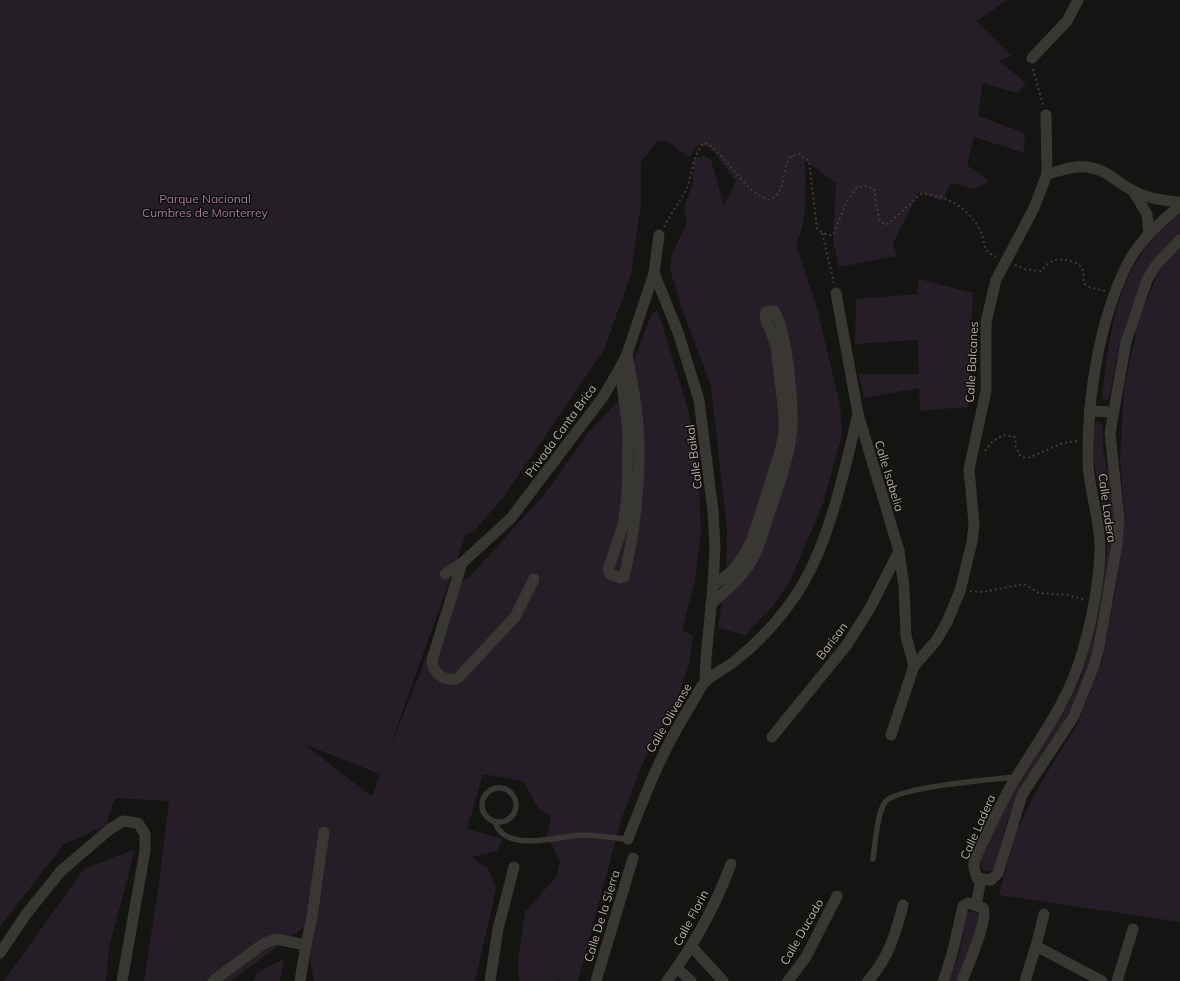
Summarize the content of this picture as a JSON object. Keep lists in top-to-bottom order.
{
  "streets": {
    "street": [
      "Calle Balcanes",
      "Privada Canta Brica",
      "Calle Baikal",
      "Calle Isabelia",
      "Calle Ladera",
      "Barisan",
      "Calle Olivense",
      "Calle De la Sierra",
      "Calle Florin",
      "Calle Ducado"
    ]
  },
  "crossings": [
    ["Calle Balcanes", "Calle Isabelia"],
    ["Privada Canta Brica", "Calle Baikal"],
    ["Calle Baikal", "Calle Olivense"],
    ["Calle Isabelia", "Barisan"],
    ["Calle Isabelia", "Calle Olivense"]
  ],
  "parks": ["Parque Nacional Cumbres de Monterrey"]
}
